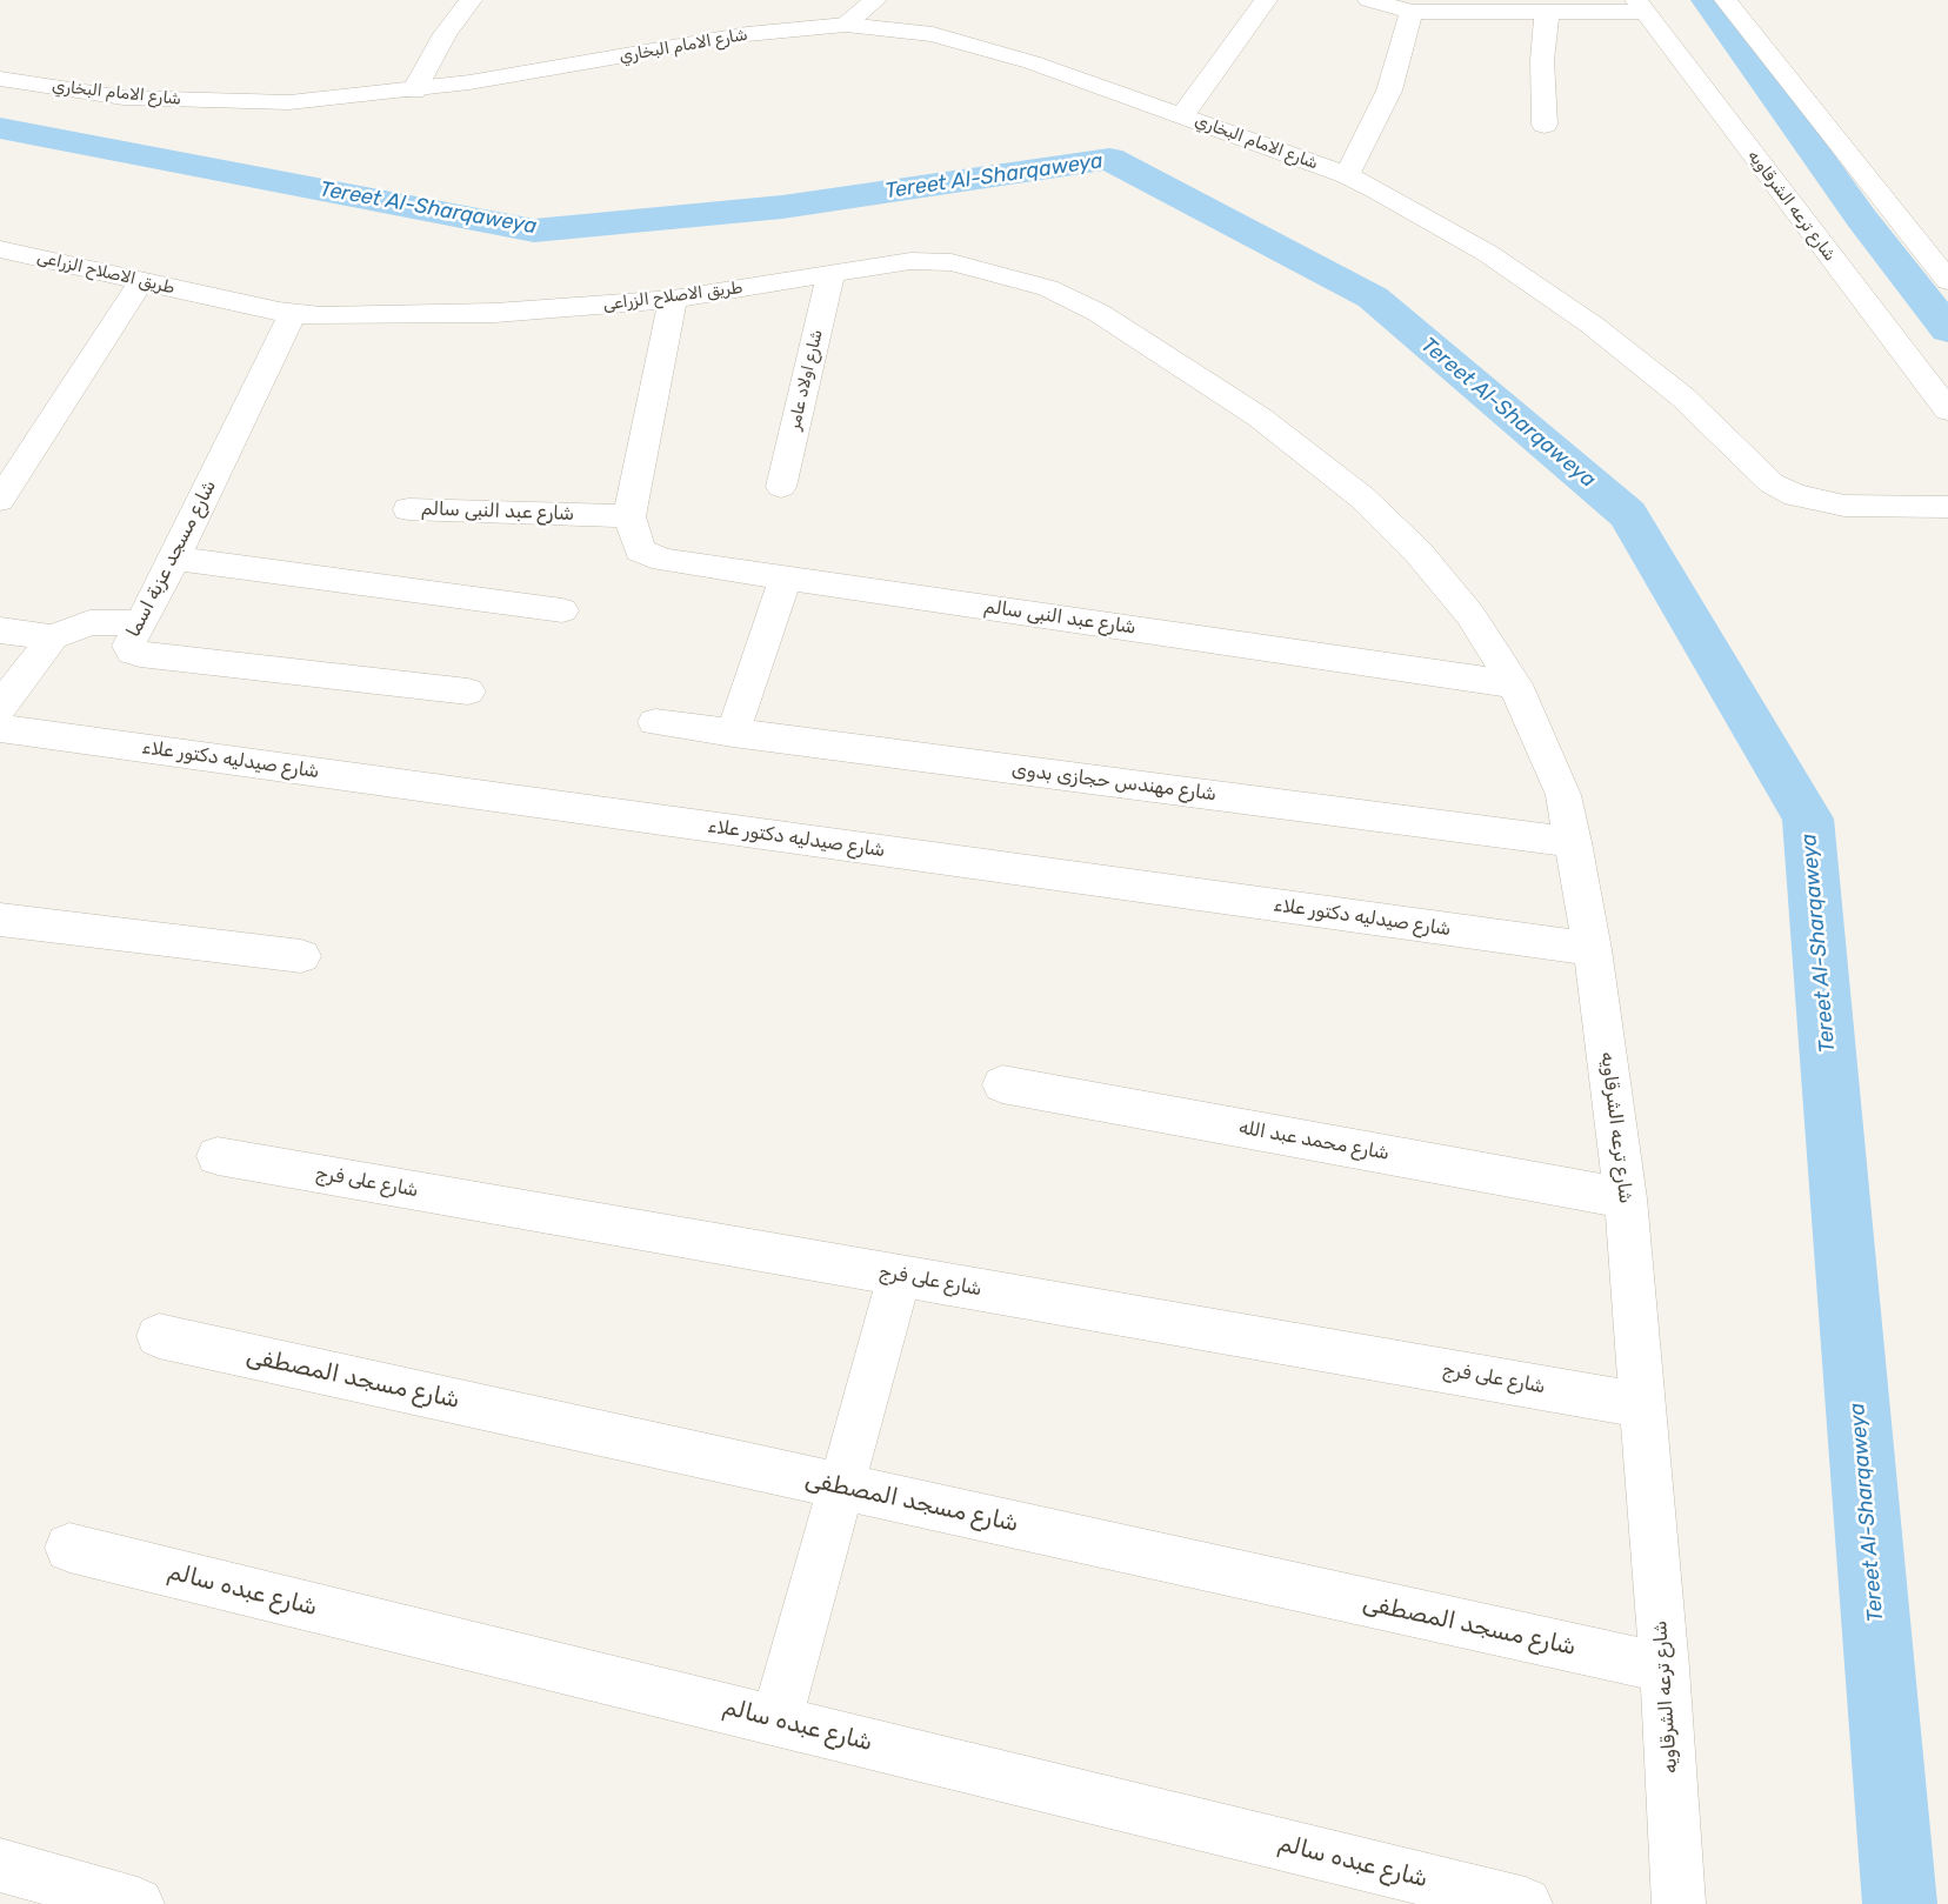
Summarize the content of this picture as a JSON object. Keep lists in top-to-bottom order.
{
  "streets": {
    "street": [
      "شارع الامام البخاري",
      "شارع ترعه الشرقاويه",
      "طريق الاصلاح الزراعى",
      "شارع اولاد عامر",
      "شارع عبد النبى سالم",
      "شارع مسجد عزبة اسما",
      "شارع صيدليه دكتور علاء",
      "شارع مهندس حجازى بدوى",
      "شارع محمد عبد الله",
      "شارع على فرج",
      "شارع مسجد المصطفى",
      "شارع عبده سالم"
    ]
  },
  "crossings": [
    ["شارع ترعه الشرقاويه", "طريق الاصلاح الزراعى"],
    ["شارع ترعه الشرقاويه", "شارع عبد النبى سالم"],
    ["شارع ترعه الشرقاويه", "شارع صيدليه دكتور علاء"],
    ["شارع ترعه الشرقاويه", "شارع مهندس حجازى بدوى"],
    ["شارع ترعه الشرقاويه", "شارع محمد عبد الله"],
    ["شارع ترعه الشرقاويه", "شارع على فرج"],
    ["شارع ترعه الشرقاويه", "شارع مسجد المصطفى"],
    ["طريق الاصلاح الزراعى", "شارع اولاد عامر"],
    ["طريق الاصلاح الزراعى", "شارع عبد النبى سالم"],
    ["طريق الاصلاح الزراعى", "شارع مسجد عزبة اسما"]
  ],
  "water": ["Tereet Al-Sharqaweya"]
}
